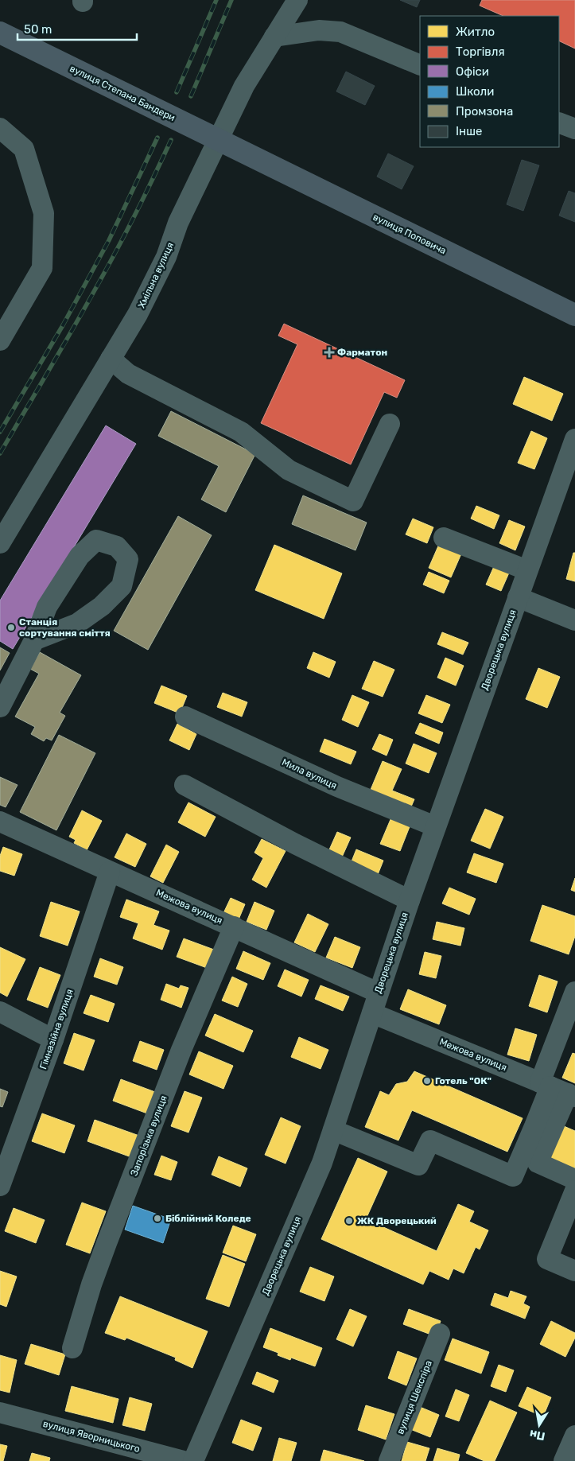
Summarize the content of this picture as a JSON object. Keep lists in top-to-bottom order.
{
  "streets": {
    "main road": ["вулиця Степана Бандери", "вулиця Поповича"],
    "street": [
      "Хмільна вулиця",
      "Дворецька вулиця",
      "Мила вулиця",
      "Межова вулиця",
      "Гімназійна вулиця",
      "Запорізька вулиця",
      "вулиця Шекспіра",
      "вулиця Яворницького"
    ]
  },
  "crossings": [
    ["вулиця Степана Бандери", "вулиця Поповича"],
    ["Дворецька вулиця", "Мила вулиця"],
    ["Дворецька вулиця", "Межова вулиця"],
    ["Межова вулиця", "Гімназійна вулиця"],
    ["Межова вулиця", "Запорізька вулиця"]
  ],
  "places": {
    "health": ["Фарматон"],
    "other": [
      "Станція сортування сміття",
      "Готель \"ОК\"",
      "Біблійний Коледе",
      "ЖК Дворецький"
    ]
  },
  "legend": [
    "Житло",
    "Торгівля",
    "Офіси",
    "Школи",
    "Промзона",
    "Інше"
  ],
  "scale_bar": "50 m",
  "north": "bottom"
}
